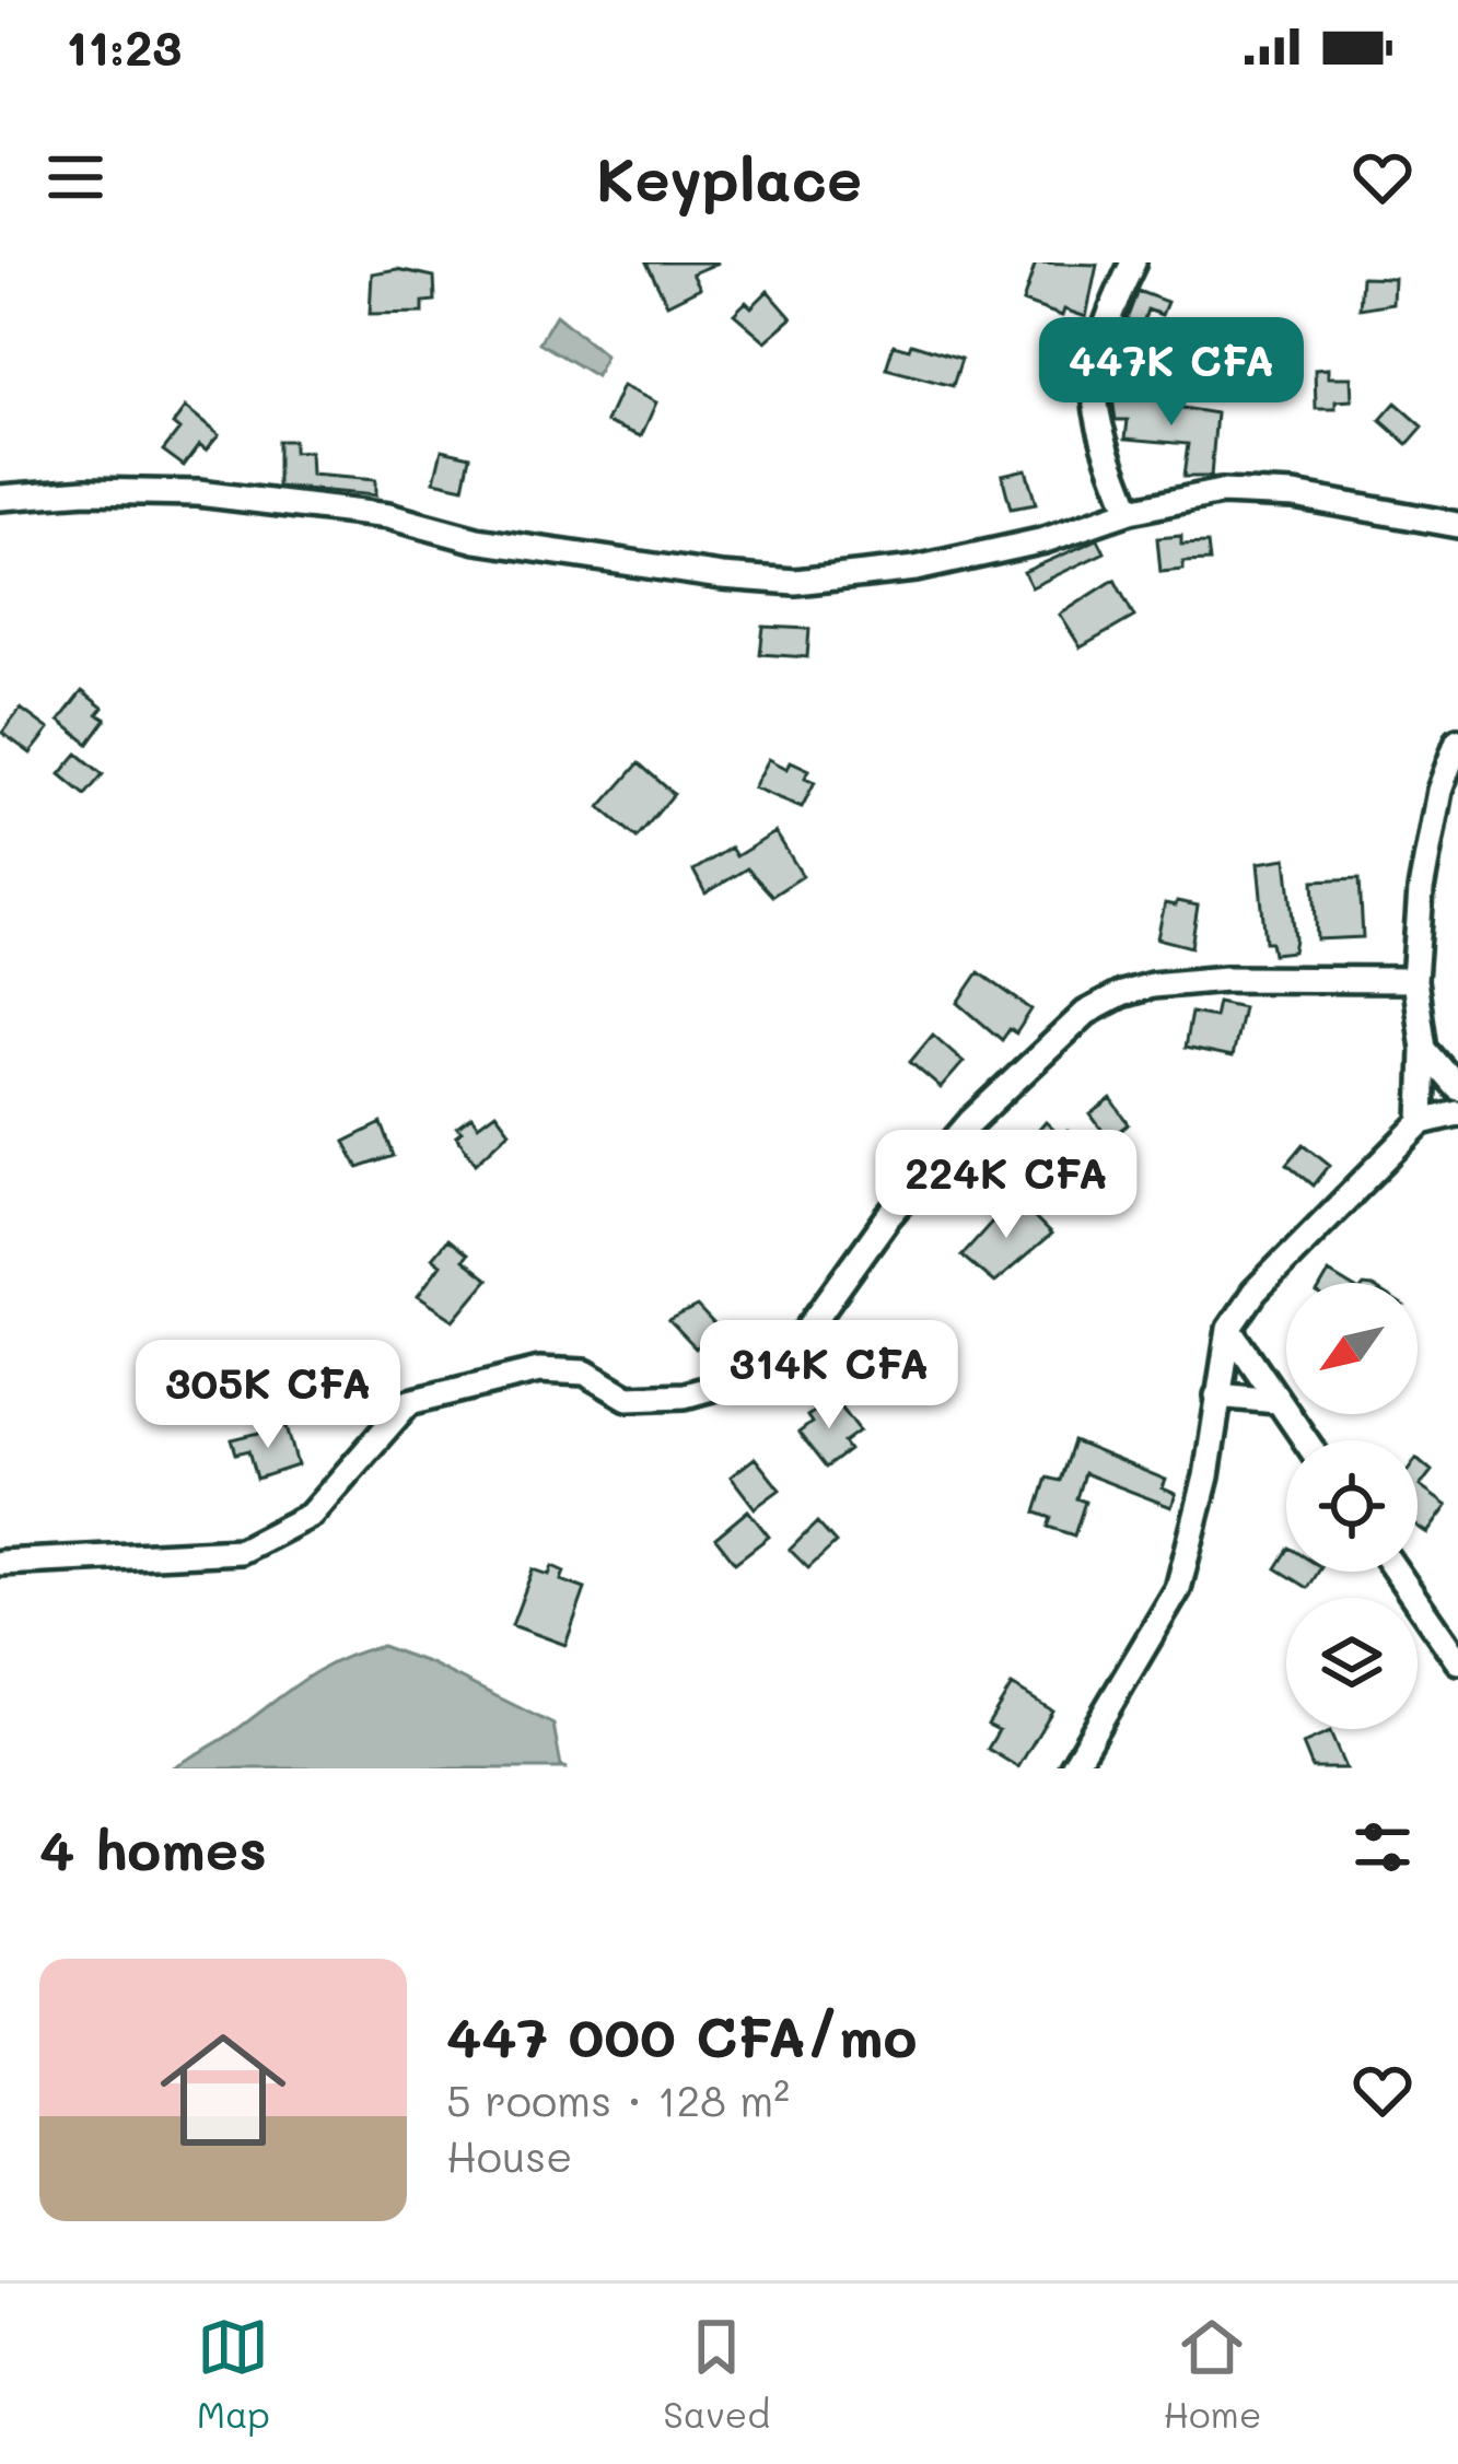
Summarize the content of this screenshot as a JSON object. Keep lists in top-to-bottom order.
{
  "north": "bottom left",
  "page": {
    "status": "11:23",
    "header": "Keyplace",
    "price": [
      "447K CFA",
      "224K CFA",
      "314K CFA",
      "305K CFA"
    ],
    "heading": "4 homes",
    "list": [
      {
        "name": "447 000 CFA/mo",
        "note": "5 rooms · 128 m² · House"
      }
    ],
    "tabs": ["Map", "Saved", "Home"]
  }
}
